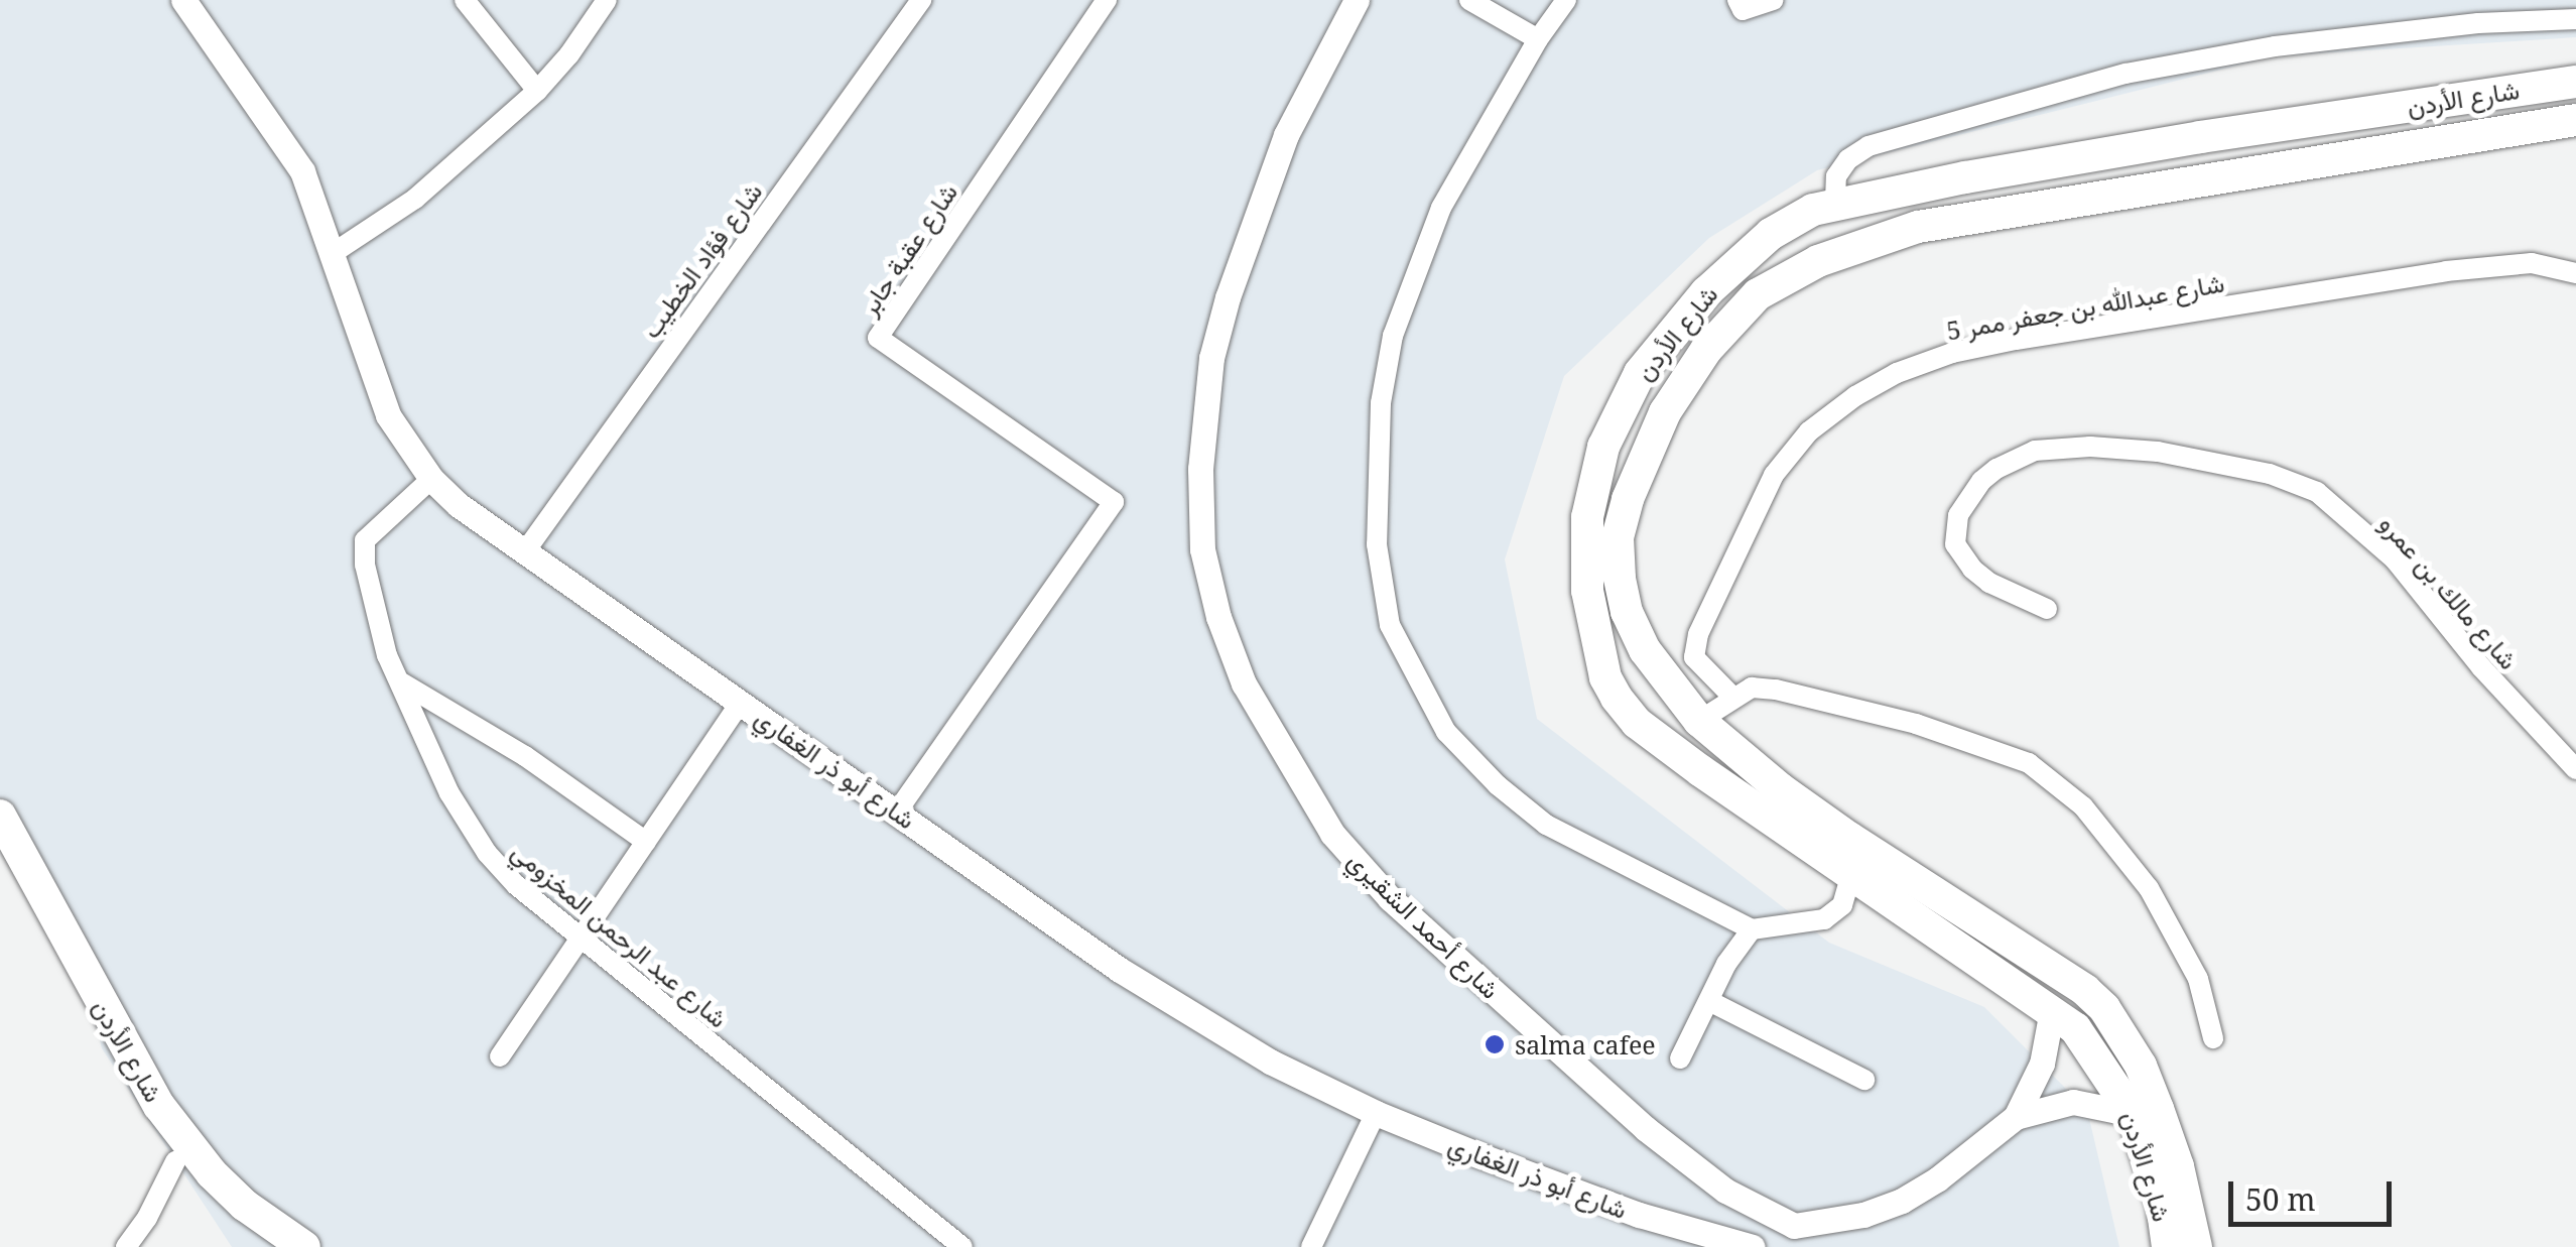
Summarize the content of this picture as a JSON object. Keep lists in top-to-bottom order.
{
  "streets": {
    "highway": ["شارع الأردن"],
    "street": [
      "شارع عقبة جابر",
      "شارع فؤاد الخطيب",
      "شارع عبدالله بن جعفر ممر 5",
      "شارع مالك بن عمرو",
      "شارع أبو ذر الغفاري",
      "شارع أحمد الشقيري",
      "شارع عبد الرحمن المخزومي"
    ]
  },
  "crossings": [
    ["شارع عقبة جابر", "شارع أبو ذر الغفاري"],
    ["شارع فؤاد الخطيب", "شارع أبو ذر الغفاري"],
    ["شارع أبو ذر الغفاري", "شارع عبد الرحمن المخزومي"]
  ],
  "places": ["salma cafee"],
  "scale_bar": "50 m"
}
